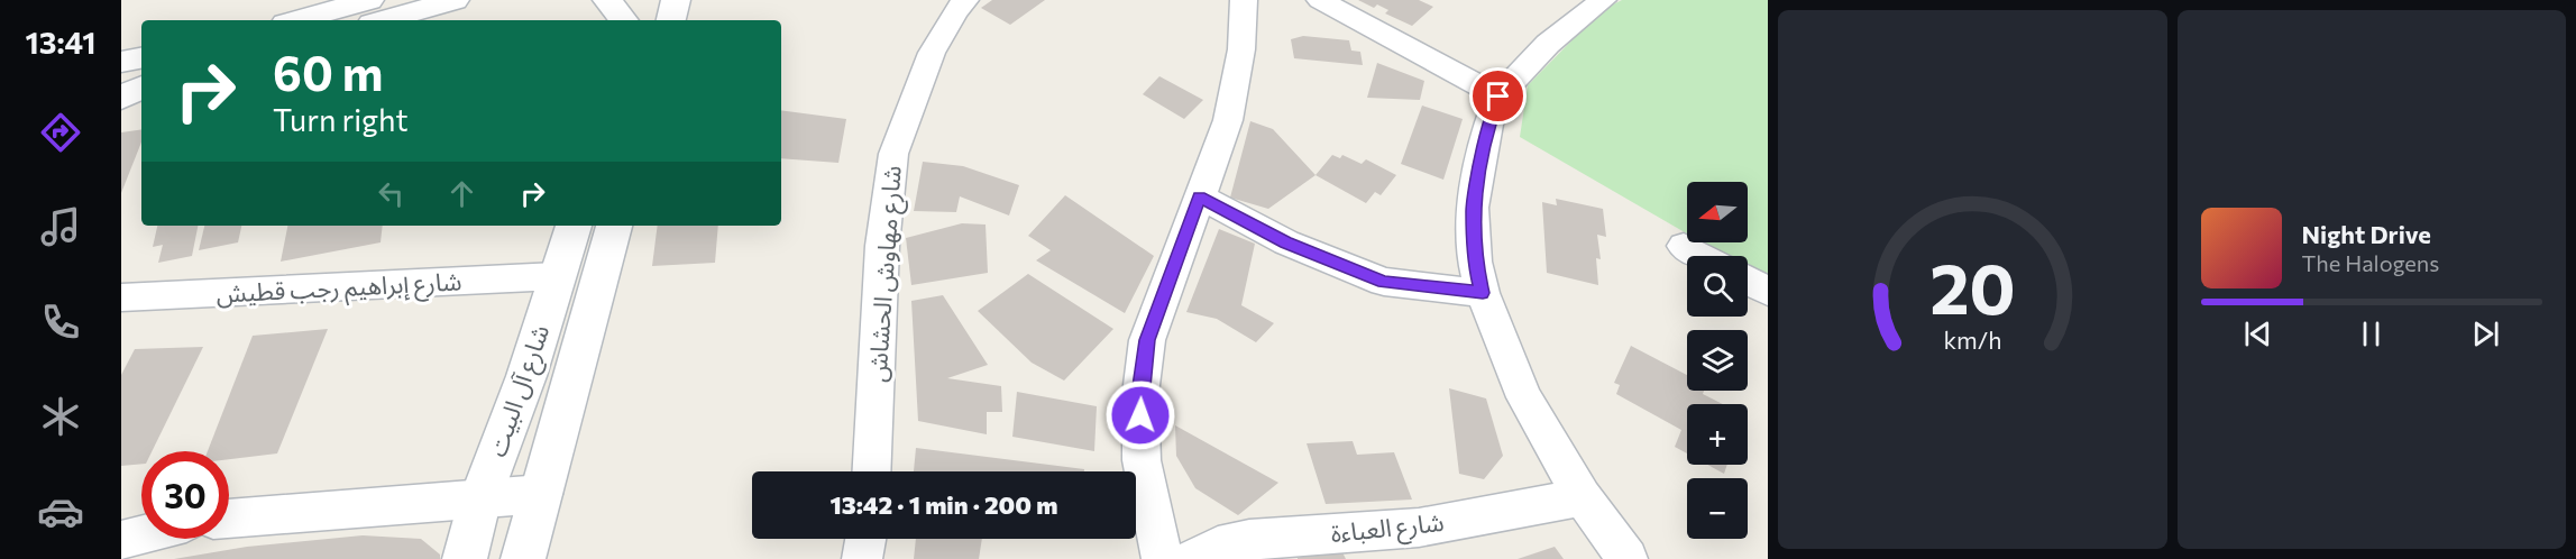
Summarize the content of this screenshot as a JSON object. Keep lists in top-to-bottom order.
{
  "streets": {
    "street": [
      "شارع مهاوش الحشاش",
      "شارع إبراهيم رجب قطيش",
      "شارع آل البيت",
      "شارع العباءة"
    ]
  },
  "crossings": [
    ["شارع إبراهيم رجب قطيش", "شارع آل البيت"]
  ],
  "north": "left",
  "page": {
    "tabs": "13:41",
    "turn": ["60 m", "Turn right"],
    "map_buttons": ["+", "−"],
    "song": ["Night Drive", "The Halogens"],
    "limit": "30",
    "trip": "13:42 · 1 min · 200 m",
    "gauge": ["20", "km/h"]
  }
}
